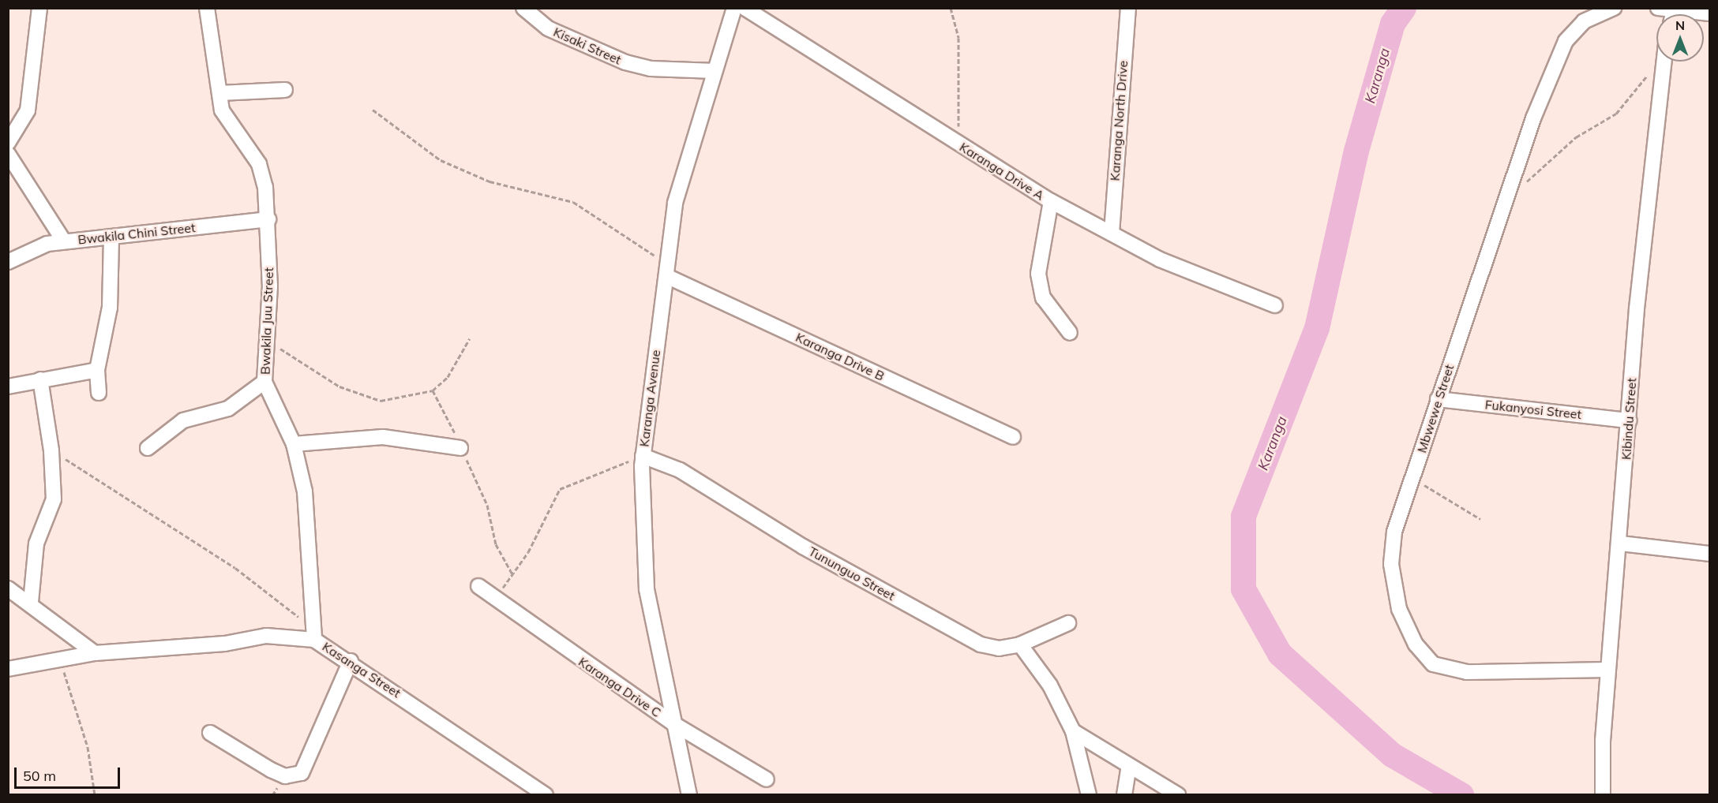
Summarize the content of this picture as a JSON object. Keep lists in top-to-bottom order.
{
  "streets": {
    "street": [
      "Kisaki Street",
      "Karanga North Drive",
      "Karanga Drive A",
      "Bwakila Chini Street",
      "Bwakila Juu Street",
      "Karanga Drive B",
      "Karanga Avenue",
      "Mbwewe Street",
      "Fukanyosi Street",
      "Kibindu Street",
      "Tununguo Street",
      "Kasanga Street",
      "Karanga Drive C"
    ]
  },
  "crossings": [
    ["Kisaki Street", "Karanga Avenue"],
    ["Karanga North Drive", "Karanga Drive A"],
    ["Bwakila Chini Street", "Bwakila Juu Street"],
    ["Bwakila Juu Street", "Kasanga Street"],
    ["Karanga Drive B", "Karanga Avenue"],
    ["Karanga Avenue", "Tununguo Street"],
    ["Karanga Avenue", "Karanga Drive C"],
    ["Mbwewe Street", "Fukanyosi Street"],
    ["Mbwewe Street", "Kibindu Street"],
    ["Fukanyosi Street", "Kibindu Street"]
  ],
  "water": ["Karanga"],
  "scale_bar": "50 m",
  "north": "top"
}
